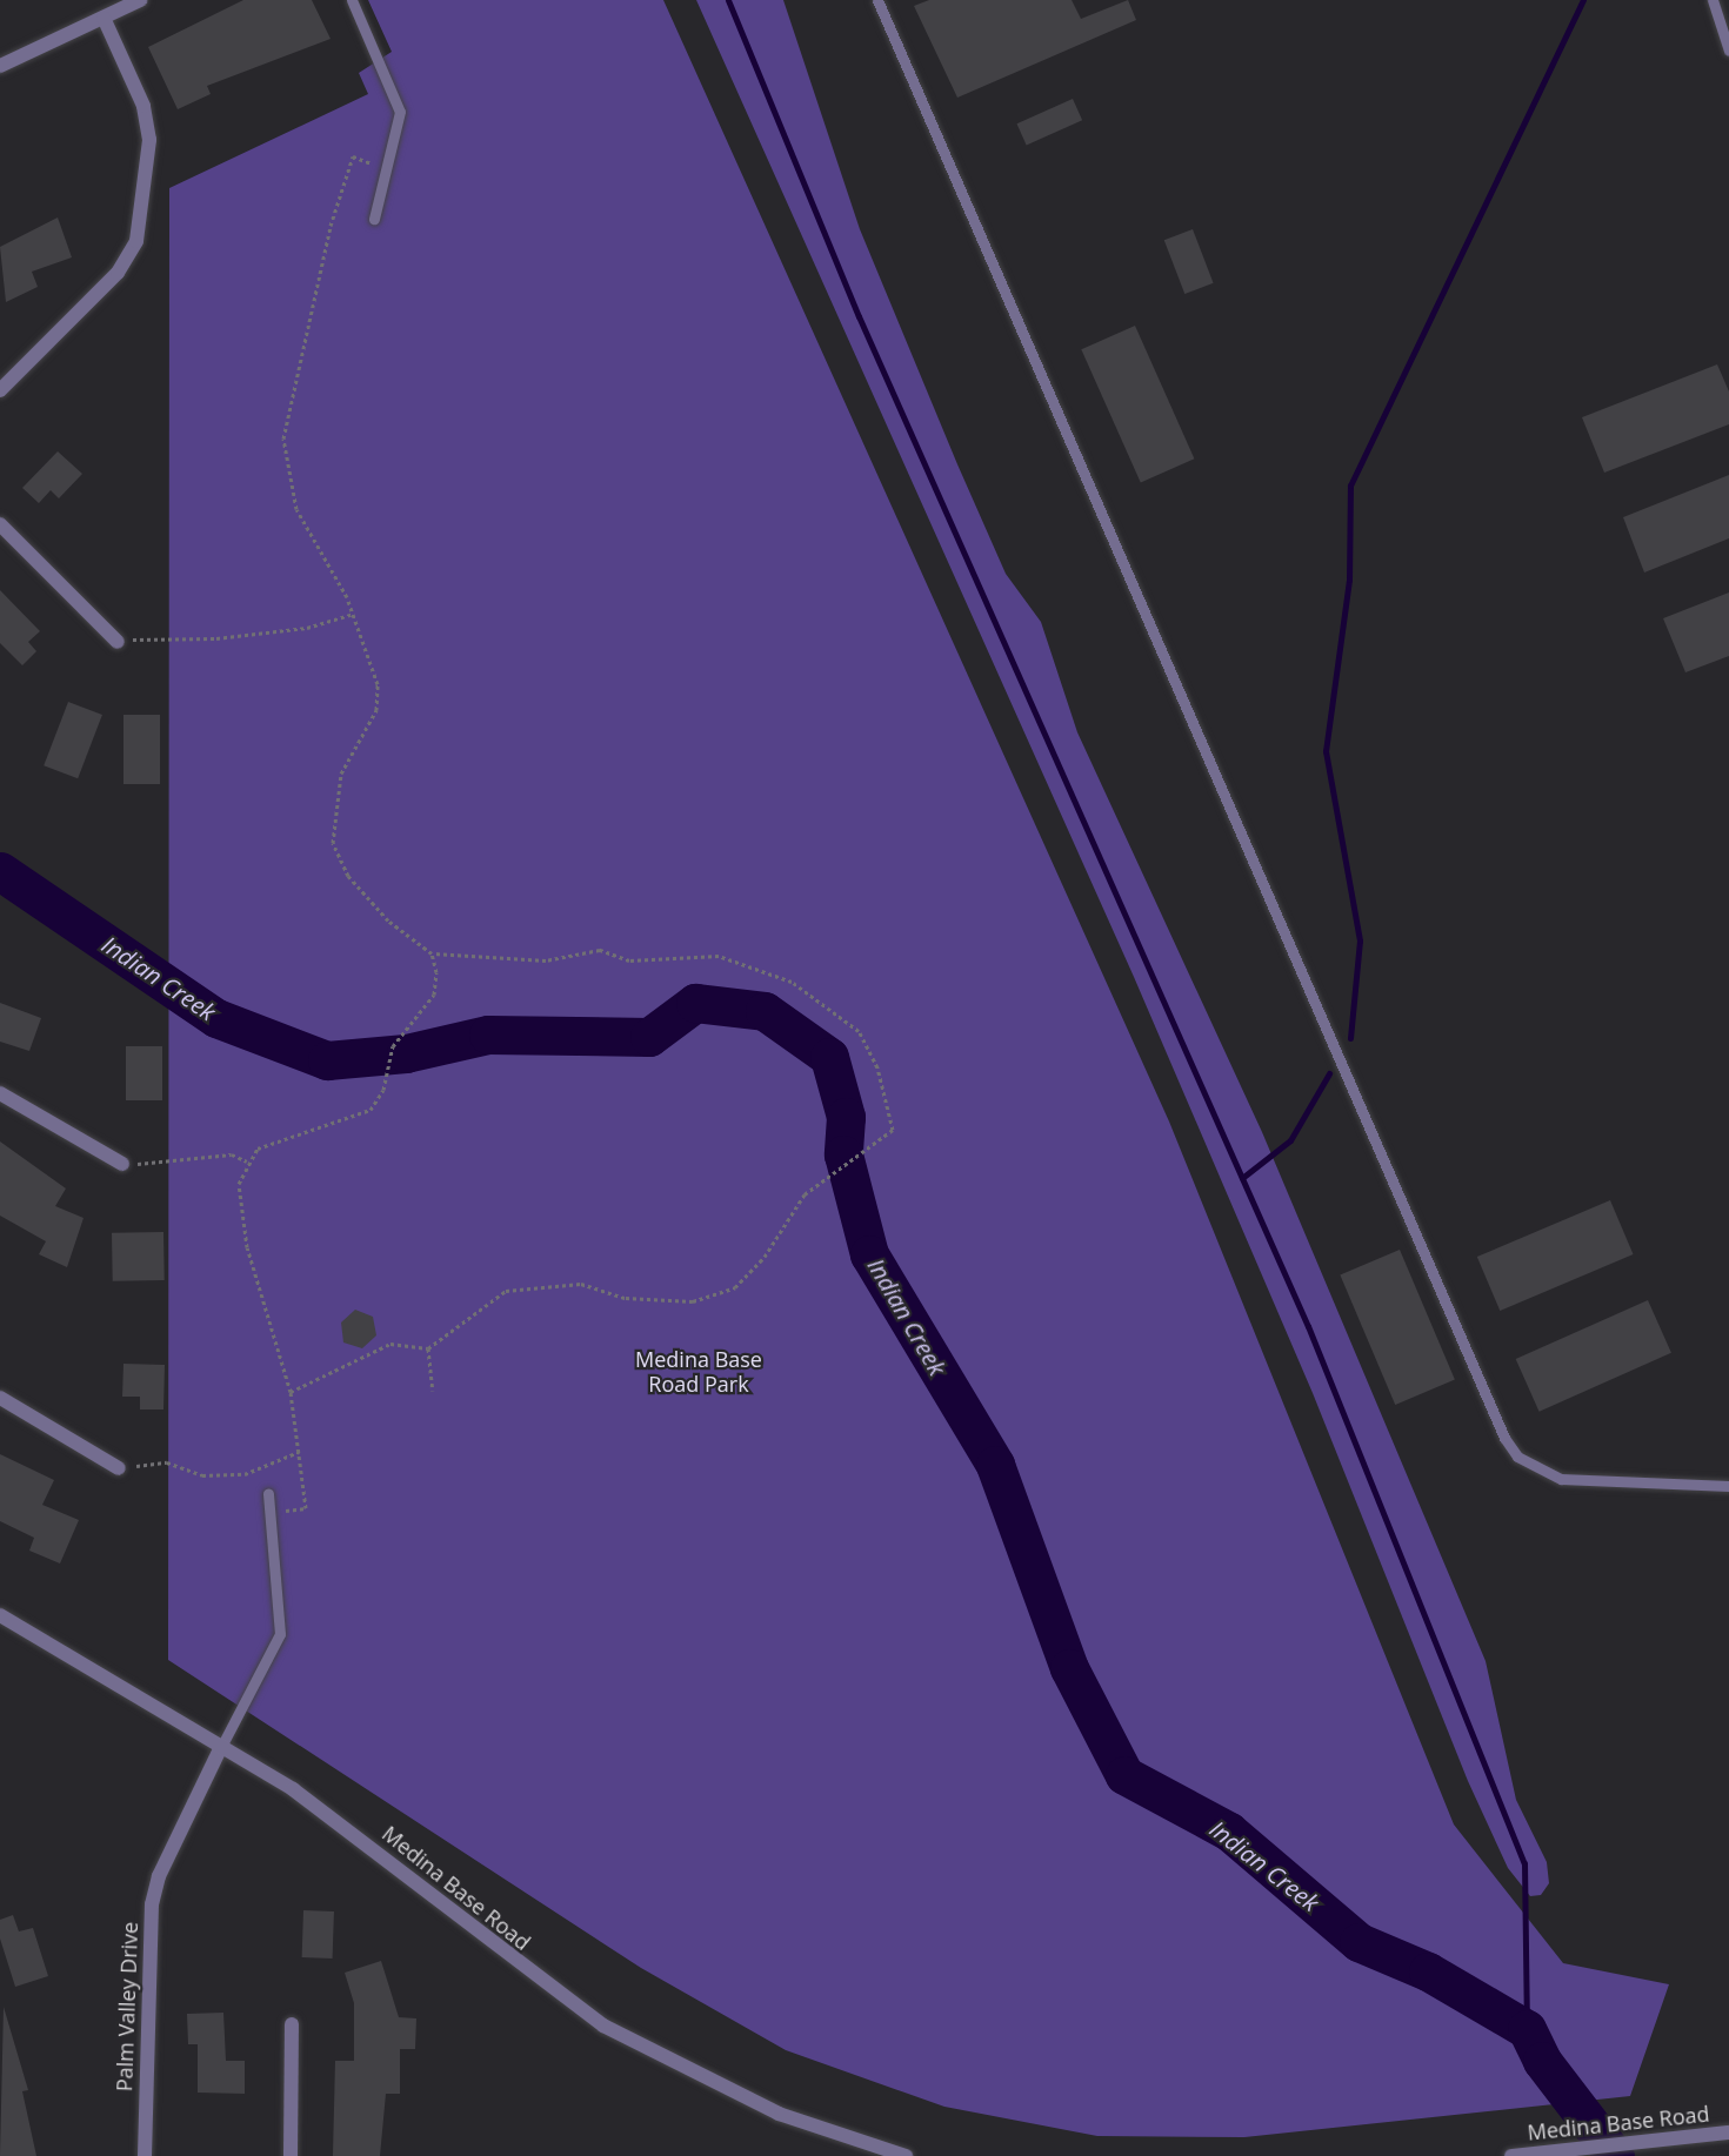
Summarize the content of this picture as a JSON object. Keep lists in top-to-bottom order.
{
  "streets": {
    "street": ["Medina Base Road", "Palm Valley Drive"]
  },
  "crossings": [
    ["Medina Base Road", "Palm Valley Drive"]
  ],
  "water": ["Indian Creek"],
  "parks": ["Medina Base Road Park"]
}
